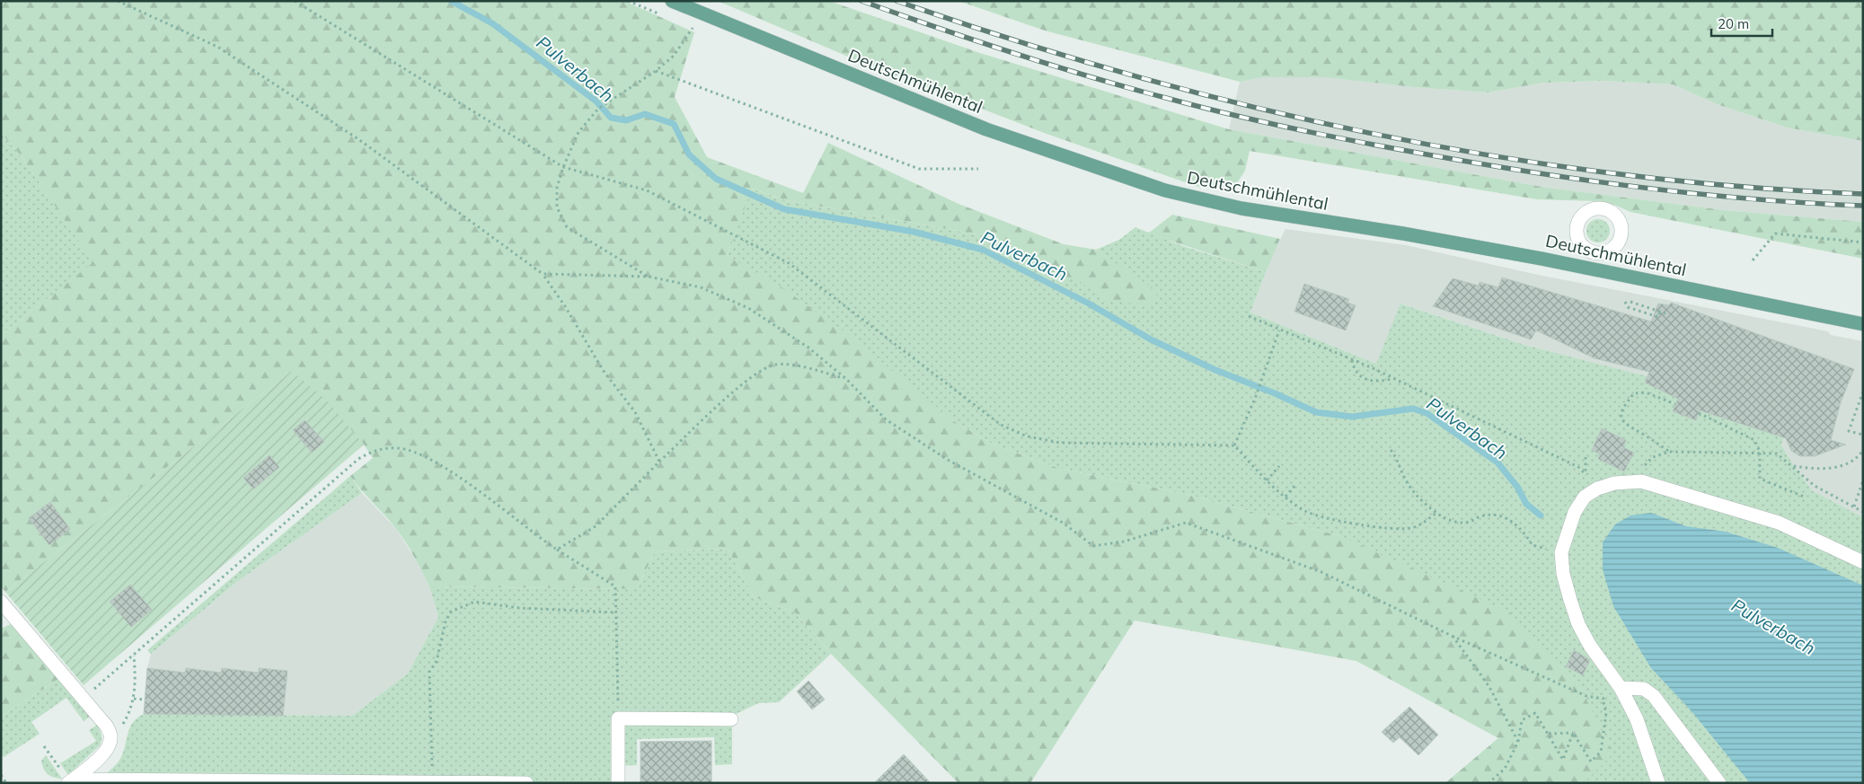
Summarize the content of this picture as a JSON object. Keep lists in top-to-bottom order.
{
  "streets": {
    "main road": ["Deutschmühlental"]
  },
  "water": ["Pulverbach"],
  "scale_bar": "20 m"
}
